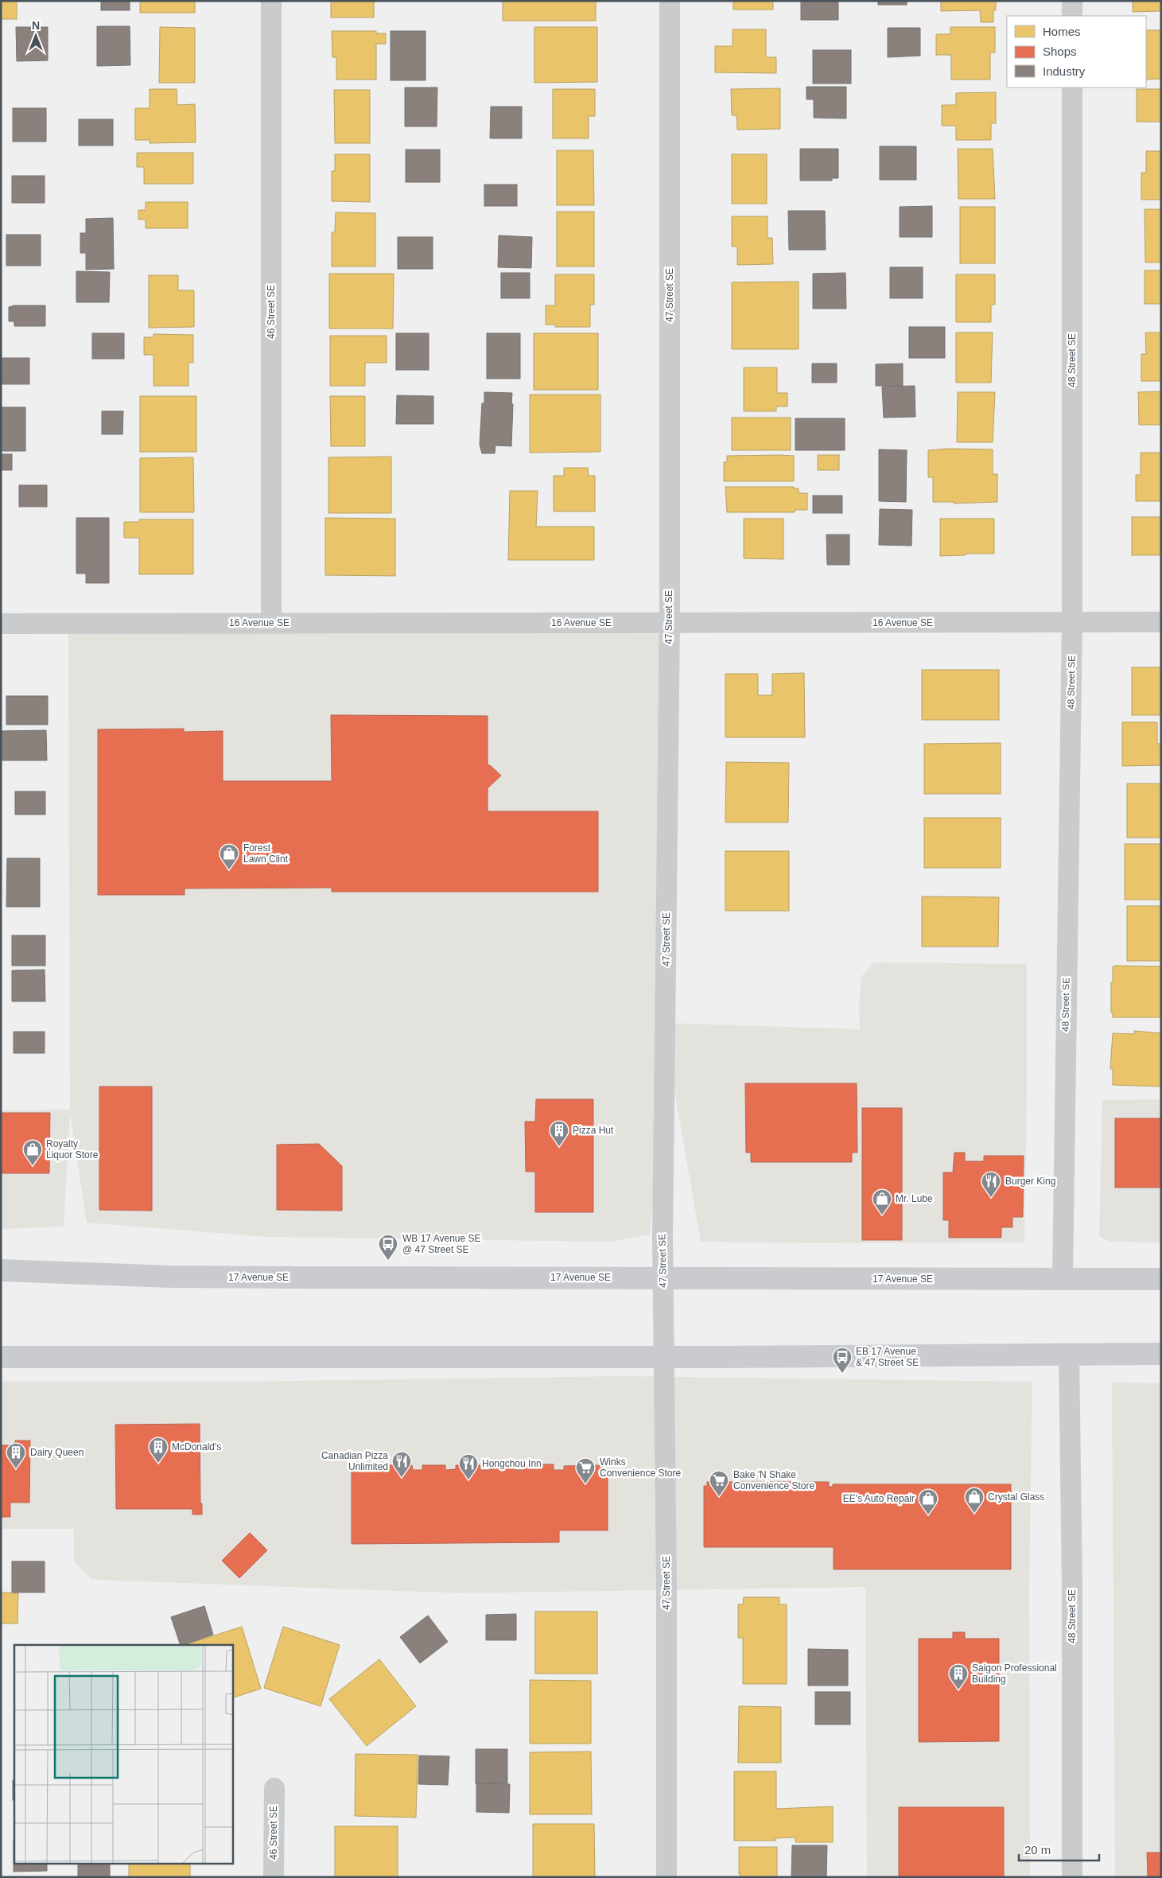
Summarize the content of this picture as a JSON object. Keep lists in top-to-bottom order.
{
  "streets": {
    "main road": ["17 Avenue SE"],
    "street": [
      "47 Street SE",
      "46 Street SE",
      "48 Street SE",
      "16 Avenue SE"
    ]
  },
  "crossings": [
    ["47 Street SE", "16 Avenue SE"],
    ["47 Street SE", "17 Avenue SE"],
    ["46 Street SE", "16 Avenue SE"],
    ["48 Street SE", "16 Avenue SE"],
    ["48 Street SE", "17 Avenue SE"]
  ],
  "places": {
    "shop": [
      "Forest Lawn Clint",
      "Royalty Liquor Store",
      "Mr. Lube",
      "Crystal Glass",
      "EE's Auto Repair"
    ],
    "building": [
      "Pizza Hut",
      "McDonald's",
      "Dairy Queen",
      "Saigon Professional Building"
    ],
    "restaurant": ["Burger King", "Canadian Pizza Unlimited", "Hongchou Inn"],
    "bus stop": ["WB 17 Avenue SE @ 47 Street SE", "EB 17 Avenue & 47 Street SE"],
    "supermarket": ["Winks Convenience Store", "Bake 'N Shake Convenience Store"]
  },
  "legend": ["Homes", "Shops", "Industry"],
  "scale_bar": "20 m",
  "north": "top"
}
